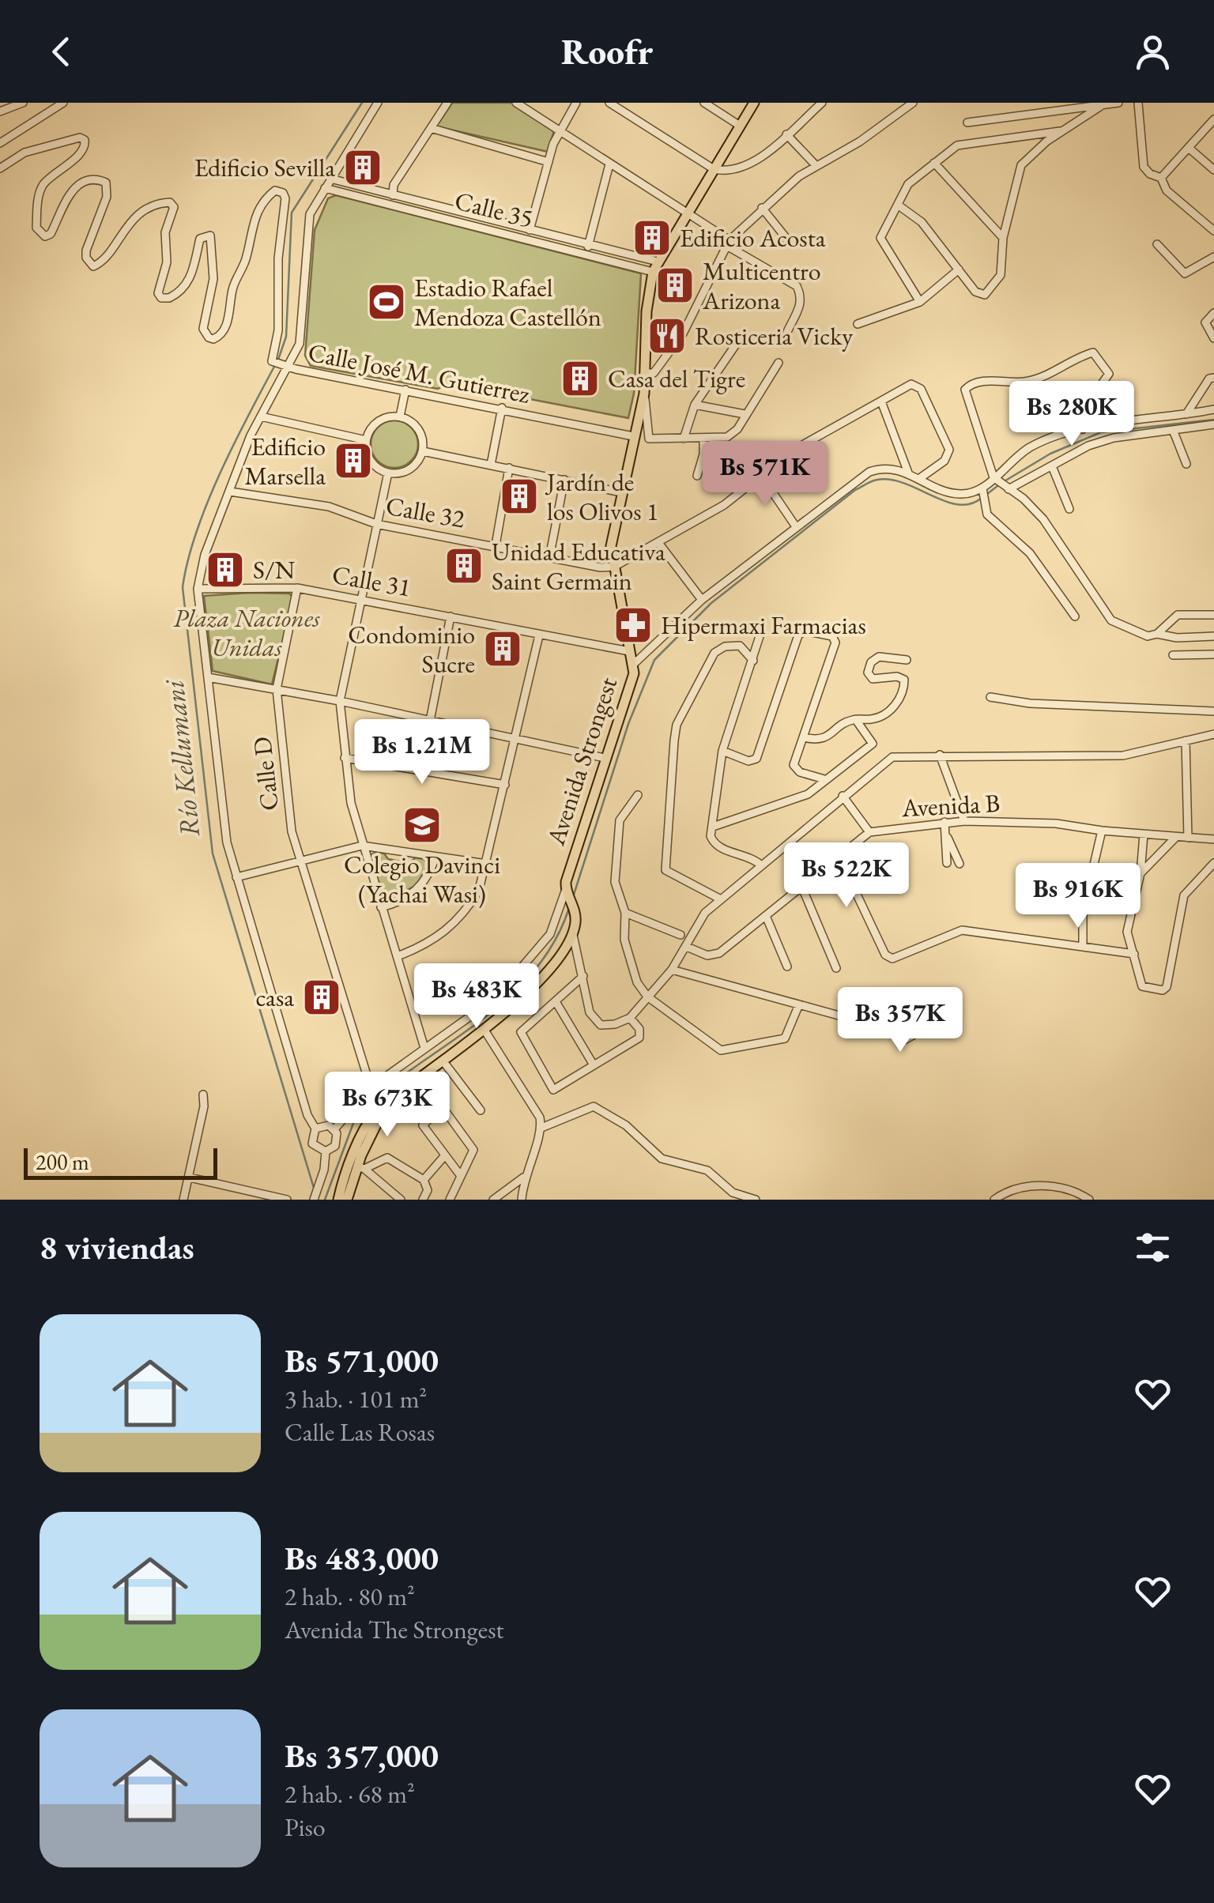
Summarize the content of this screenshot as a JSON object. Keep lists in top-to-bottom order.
{
  "streets": {
    "main road": ["Avenida Strongest"],
    "street": [
      "Calle 35",
      "Calle José M. Gutierrez",
      "Calle 32",
      "Calle 31",
      "Calle D",
      "Avenida B"
    ]
  },
  "crossings": [
    ["Calle 35", "Avenida Strongest"],
    ["Calle José M. Gutierrez", "Avenida Strongest"],
    ["Calle 32", "Avenida Strongest"],
    ["Calle 31", "Avenida Strongest"],
    ["Calle 31", "Calle D"],
    ["Avenida Strongest", "Calle D"]
  ],
  "water": ["Río Kellumani"],
  "parks": ["Plaza Naciones Unidas"],
  "places": {
    "building": [
      "Edificio Sevilla",
      "Edificio Acosta",
      "Multicentro Arizona",
      "Casa del Tigre",
      "Edificio Marsella",
      "Jardín de los Olivos 1",
      "Unidad Educativa Saint Germain",
      "S/N",
      "Condominio Sucre",
      "casa"
    ],
    "sports": ["Estadio Rafael Mendoza Castellón"],
    "restaurant": ["Rosticeria Vicky"],
    "pharmacy": ["Hipermaxi Farmacias"],
    "school or university": ["Colegio Davinci (Yachai Wasi)"]
  },
  "scale_bar": "200 m",
  "page": {
    "header": "Roofr",
    "price": [
      "Bs 280K",
      "Bs 571K",
      "Bs 1.21M",
      "Bs 522K",
      "Bs 916K",
      "Bs 483K",
      "Bs 357K",
      "Bs 673K"
    ],
    "scale": "200 m",
    "heading": "8 viviendas",
    "list": [
      {
        "name": "Bs 571,000",
        "note": "3 hab. · 101 m² · Calle Las Rosas"
      },
      {
        "name": "Bs 483,000",
        "note": "2 hab. · 80 m² · Avenida The Strongest"
      },
      {
        "name": "Bs 357,000",
        "note": "2 hab. · 68 m² · Piso"
      }
    ]
  }
}
